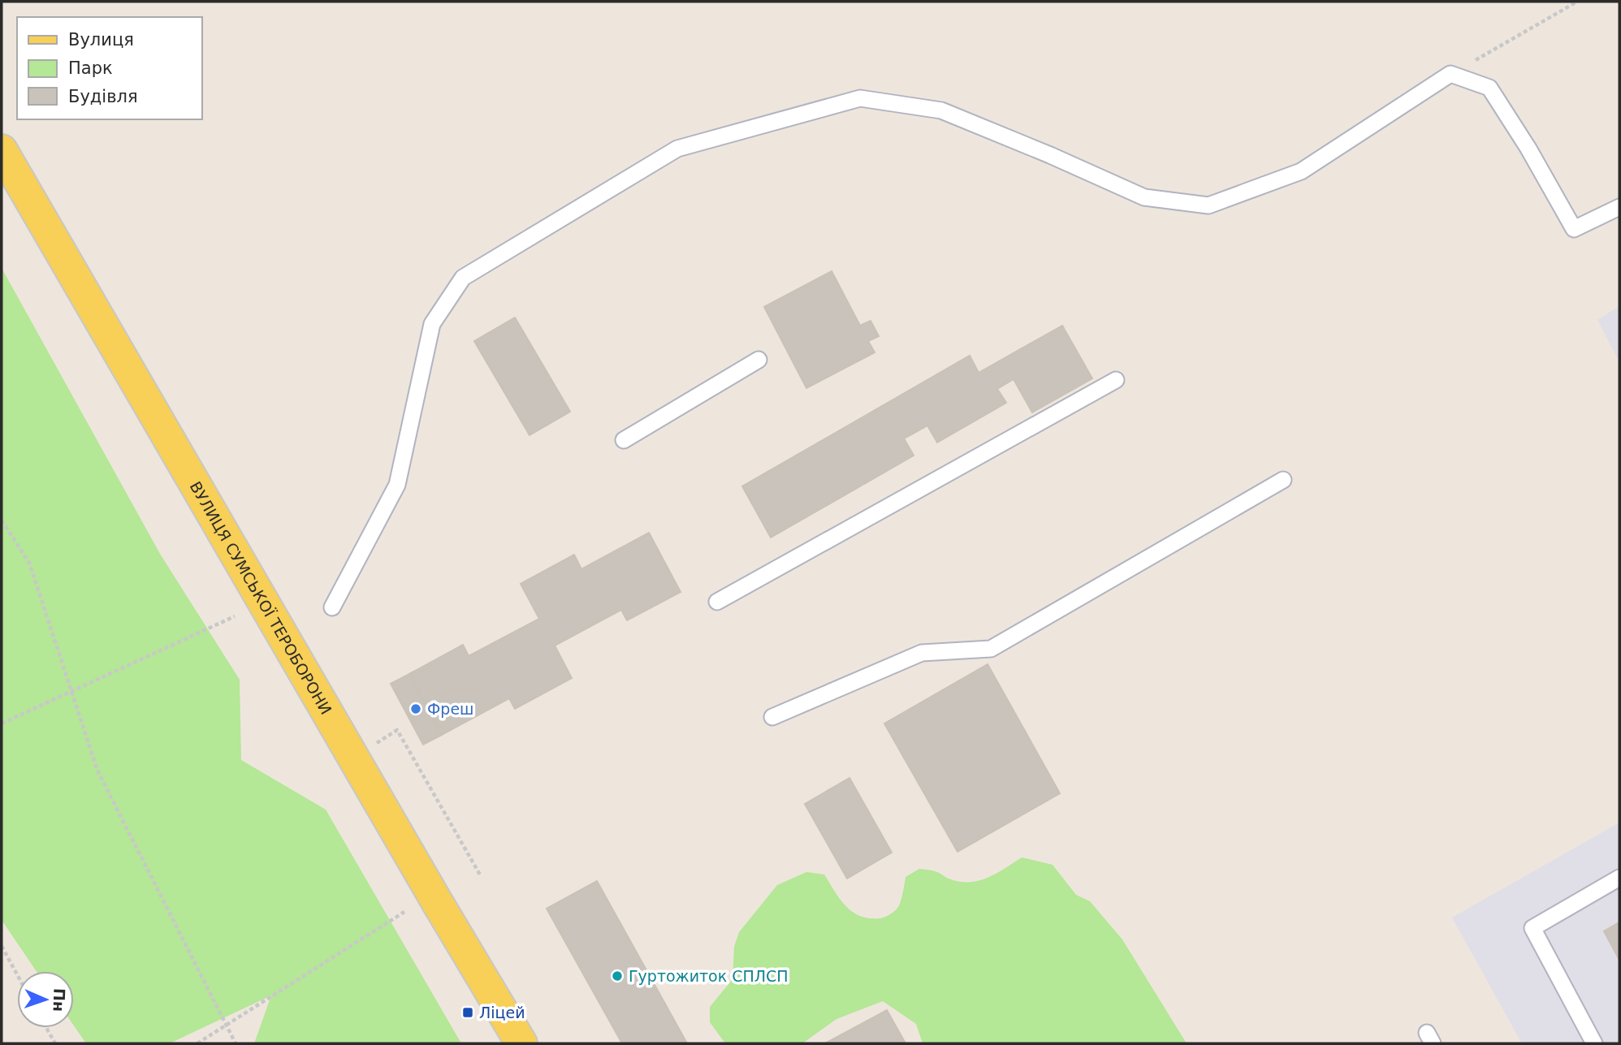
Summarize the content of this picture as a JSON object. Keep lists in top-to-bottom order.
{
  "streets": {
    "main road": ["ВУЛИЦЯ СУМСЬКОЇ ТЕРОБОРОНИ"]
  },
  "places": {
    "other": ["Фреш", "Гуртожиток СПЛСП"],
    "transit": ["Ліцей"]
  },
  "legend": ["Вулиця", "Парк", "Будівля"],
  "north": "right"
}
